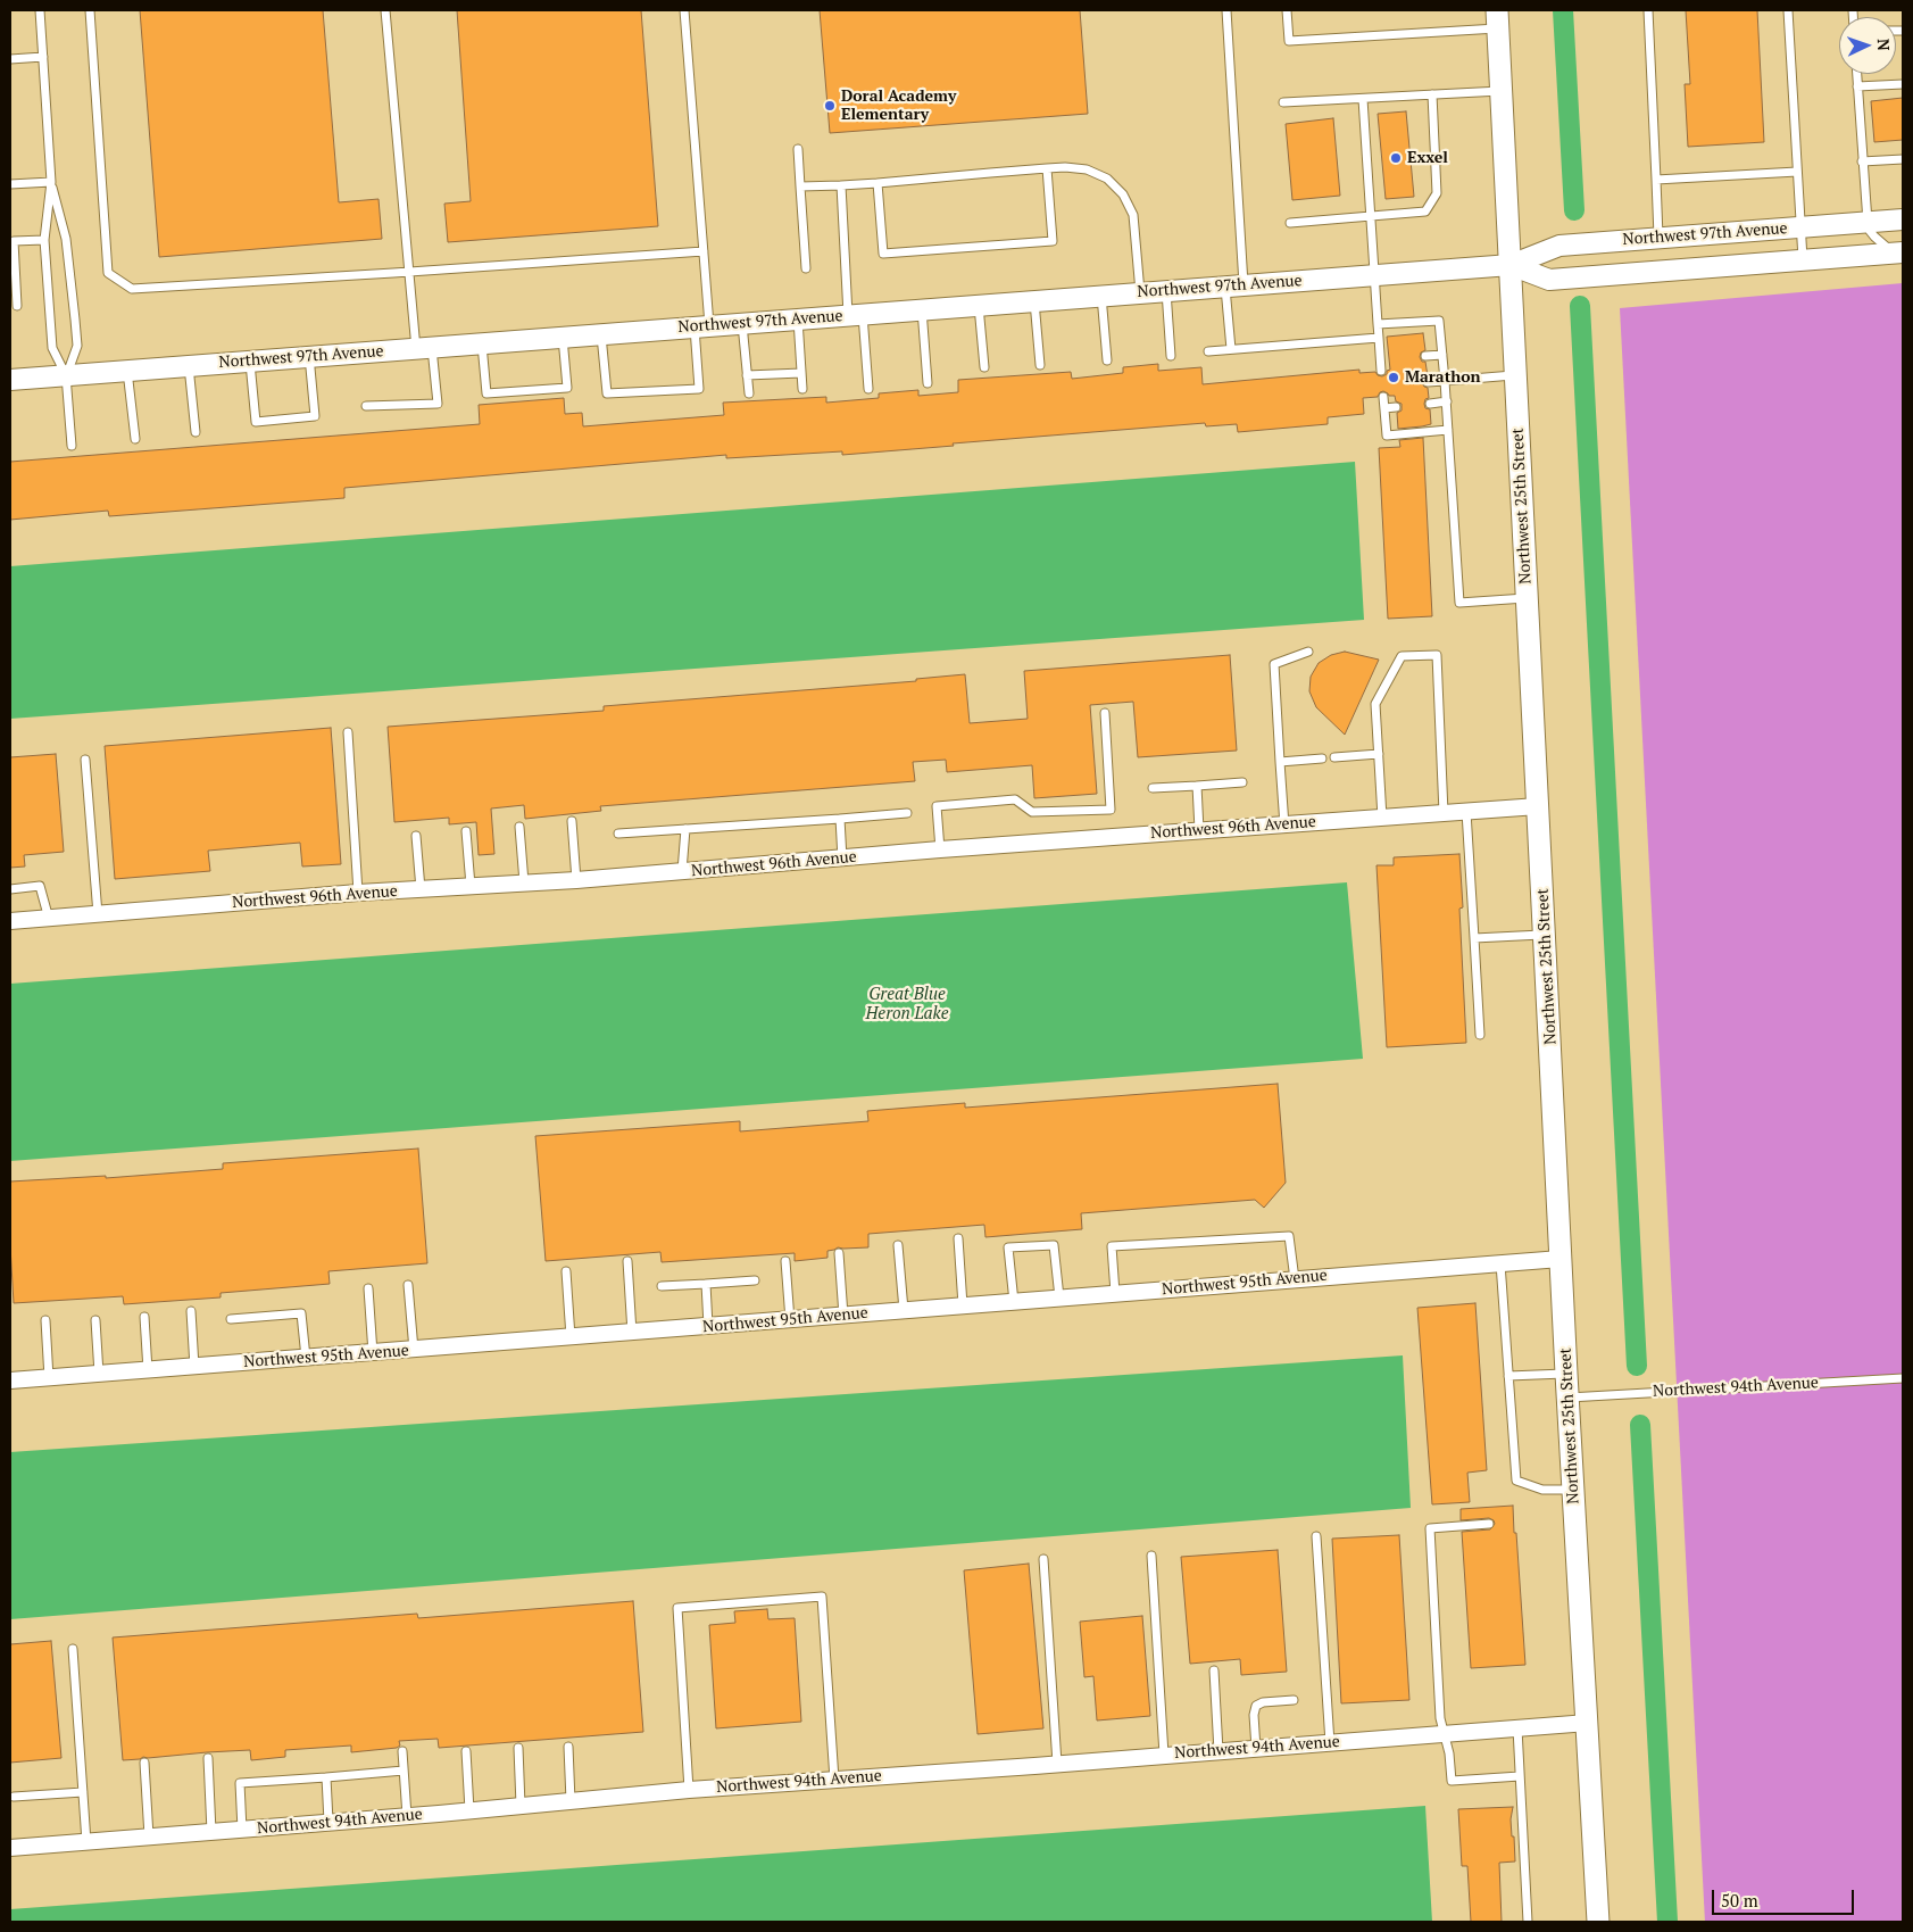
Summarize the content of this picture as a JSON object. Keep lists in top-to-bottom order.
{
  "streets": {
    "main road": ["Northwest 25th Street"],
    "street": [
      "Northwest 97th Avenue",
      "Northwest 96th Avenue",
      "Northwest 95th Avenue",
      "Northwest 94th Avenue"
    ]
  },
  "crossings": [
    ["Northwest 97th Avenue", "Northwest 25th Street"],
    ["Northwest 25th Street", "Northwest 96th Avenue"],
    ["Northwest 25th Street", "Northwest 95th Avenue"],
    ["Northwest 25th Street", "Northwest 94th Avenue"]
  ],
  "water": ["Great Blue Heron Lake"],
  "places": ["Doral Academy Elementary", "Exxel", "Marathon"],
  "scale_bar": "50 m",
  "north": "right"
}
